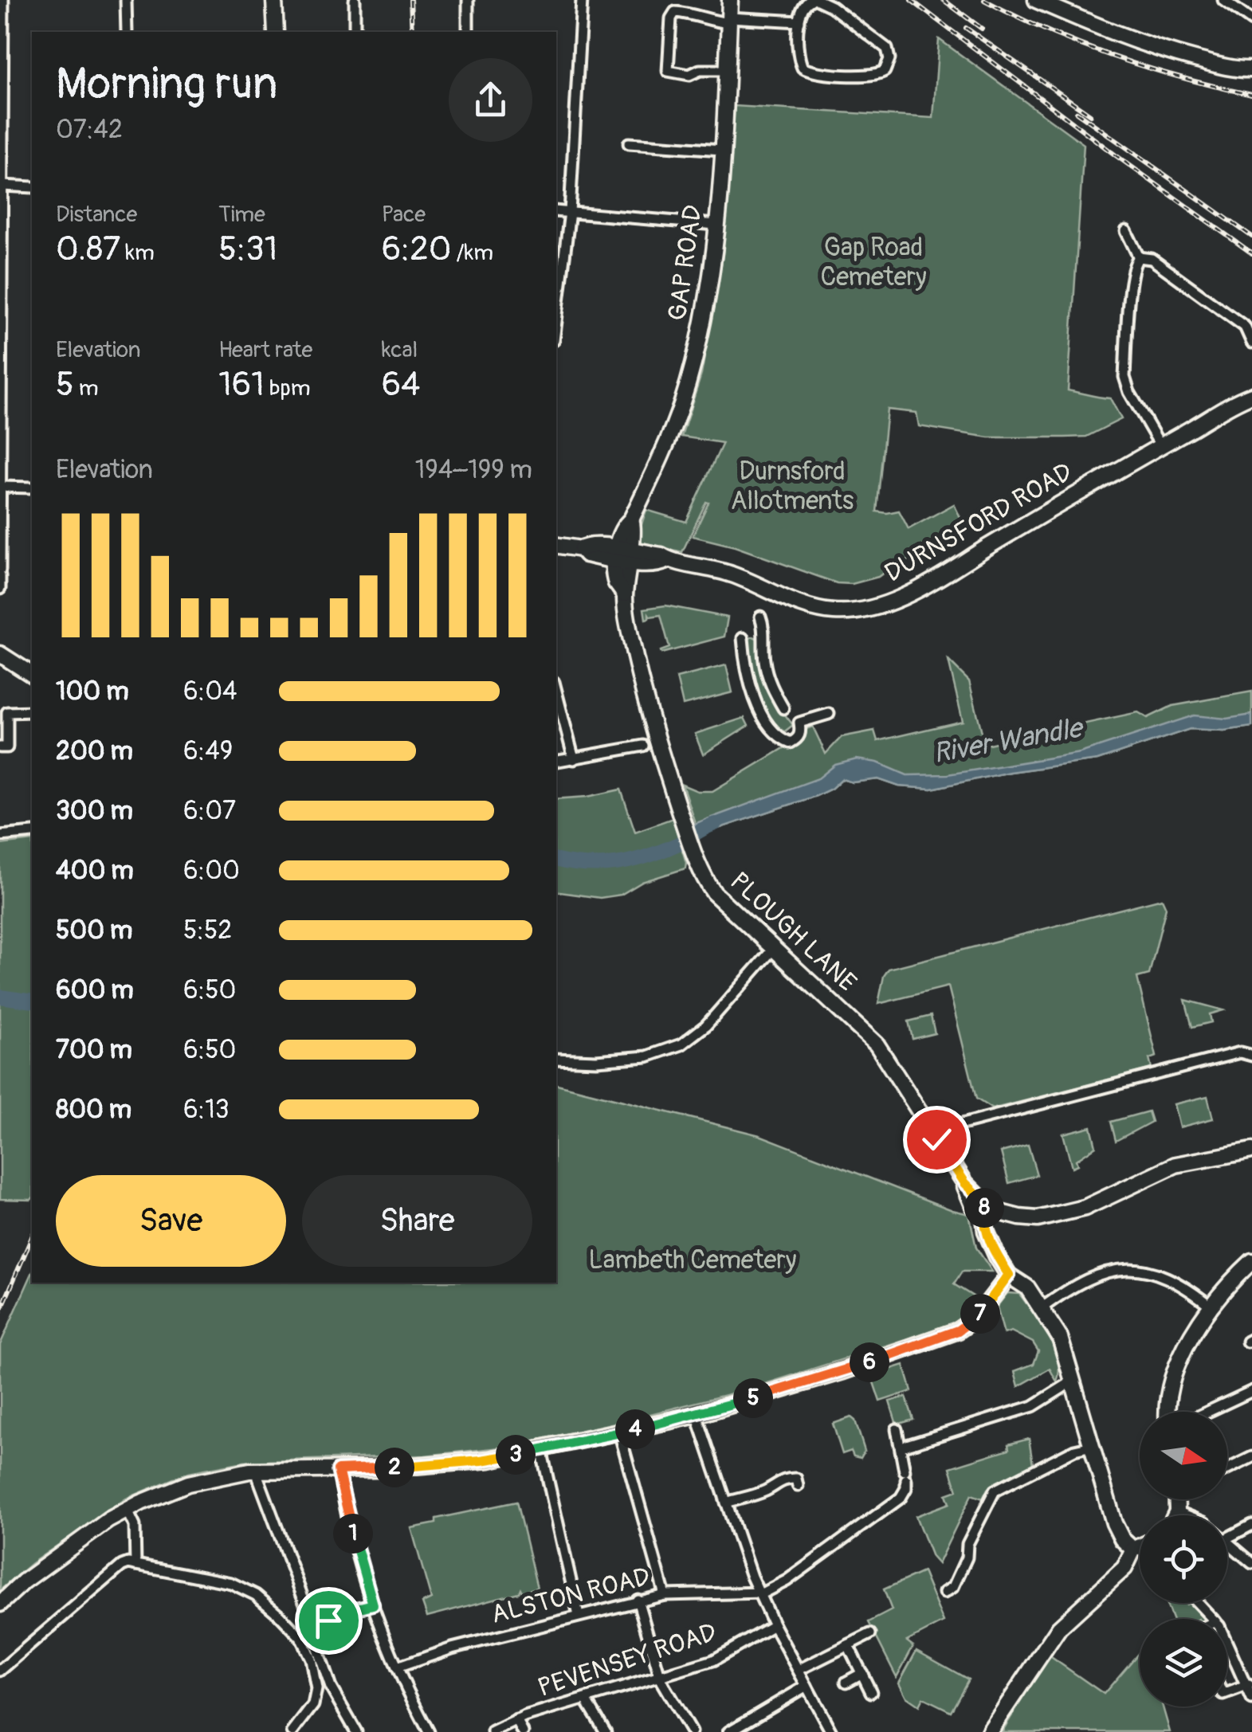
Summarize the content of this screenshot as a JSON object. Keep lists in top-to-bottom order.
{
  "streets": {
    "main road": ["GAP ROAD", "DURNSFORD ROAD", "PLOUGH LANE"],
    "street": ["ALSTON ROAD", "PEVENSEY ROAD"]
  },
  "crossings": [
    ["GAP ROAD", "DURNSFORD ROAD"],
    ["GAP ROAD", "PLOUGH LANE"],
    ["DURNSFORD ROAD", "PLOUGH LANE"]
  ],
  "water": ["River Wandle"],
  "parks": ["Gap Road Cemetery", "Durnsford Allotments", "Lambeth Cemetery"],
  "north": "right",
  "page": {
    "heading": ["Morning run", "07:42"],
    "stats": [
      ["Distance", "0.87 km"],
      ["Time", "5:31"],
      ["Pace", "6:20 /km"],
      ["Elevation", "5 m"],
      ["Heart rate", "161 bpm"],
      ["kcal", "64"]
    ],
    "chart": ["Elevation", "194–199 m"],
    "list": [
      {
        "name": "100 m",
        "note": "6:04"
      },
      {
        "name": "200 m",
        "note": "6:49"
      },
      {
        "name": "300 m",
        "note": "6:07"
      },
      {
        "name": "400 m",
        "note": "6:00"
      },
      {
        "name": "500 m",
        "note": "5:52"
      },
      {
        "name": "600 m",
        "note": "6:50"
      },
      {
        "name": "700 m",
        "note": "6:50"
      },
      {
        "name": "800 m",
        "note": "6:13"
      }
    ],
    "buttons": ["Save", "Share"],
    "pins": [
      "8",
      "7",
      "6",
      "5",
      "4",
      "3",
      "2",
      "1"
    ]
  }
}
